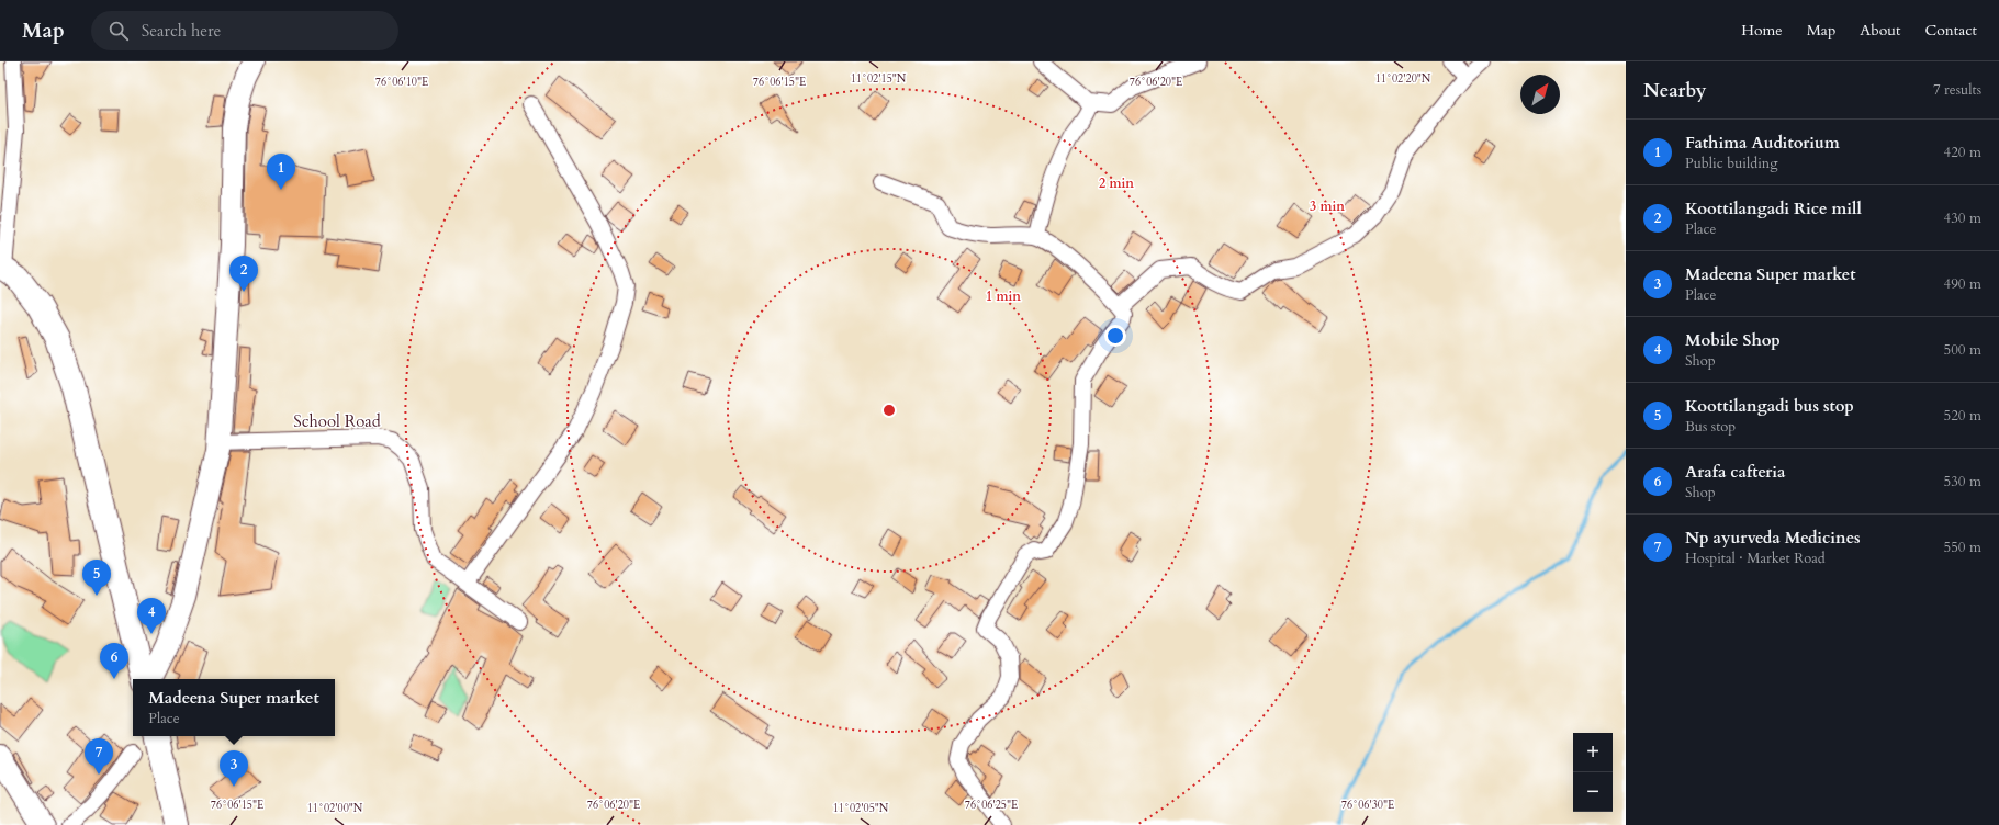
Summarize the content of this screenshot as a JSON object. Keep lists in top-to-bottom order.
{
  "streets": {
    "street": ["School Road"]
  },
  "north": "top right",
  "page": {
    "header": "Map",
    "search": "Search here",
    "nav": [
      "Home",
      "Map",
      "About",
      "Contact"
    ],
    "heading": ["Nearby", "7 results"],
    "list": [
      {
        "mark": "1",
        "name": "Fathima Auditorium",
        "note": "Public building",
        "value": "420 m"
      },
      {
        "mark": "2",
        "name": "Koottilangadi Rice mill",
        "note": "Place",
        "value": "430 m"
      },
      {
        "mark": "3",
        "name": "Madeena Super market",
        "note": "Place",
        "value": "490 m"
      },
      {
        "mark": "4",
        "name": "Mobile Shop",
        "note": "Shop",
        "value": "500 m"
      },
      {
        "mark": "5",
        "name": "Koottilangadi bus stop",
        "note": "Bus stop",
        "value": "520 m"
      },
      {
        "mark": "6",
        "name": "Arafa cafteria",
        "note": "Shop",
        "value": "530 m"
      },
      {
        "mark": "7",
        "name": "Np ayurveda Medicines",
        "note": "Hospital · Market Road",
        "value": "550 m"
      }
    ],
    "pins": [
      "1",
      "2",
      "5",
      "4",
      "6",
      "7",
      "3"
    ],
    "popup": ["Madeena Super market", "Place"],
    "map_buttons": ["+", "−"]
  },
  "coordinates": [
    "11°02'20\"N",
    "11°02'15\"N",
    "76°06'10\"E",
    "76°06'15\"E",
    "76°06'20\"E",
    "76°06'25\"E",
    "76°06'30\"E",
    "11°02'00\"N",
    "11°02'05\"N"
  ],
  "rings": ["2 min", "3 min", "1 min"]
}
